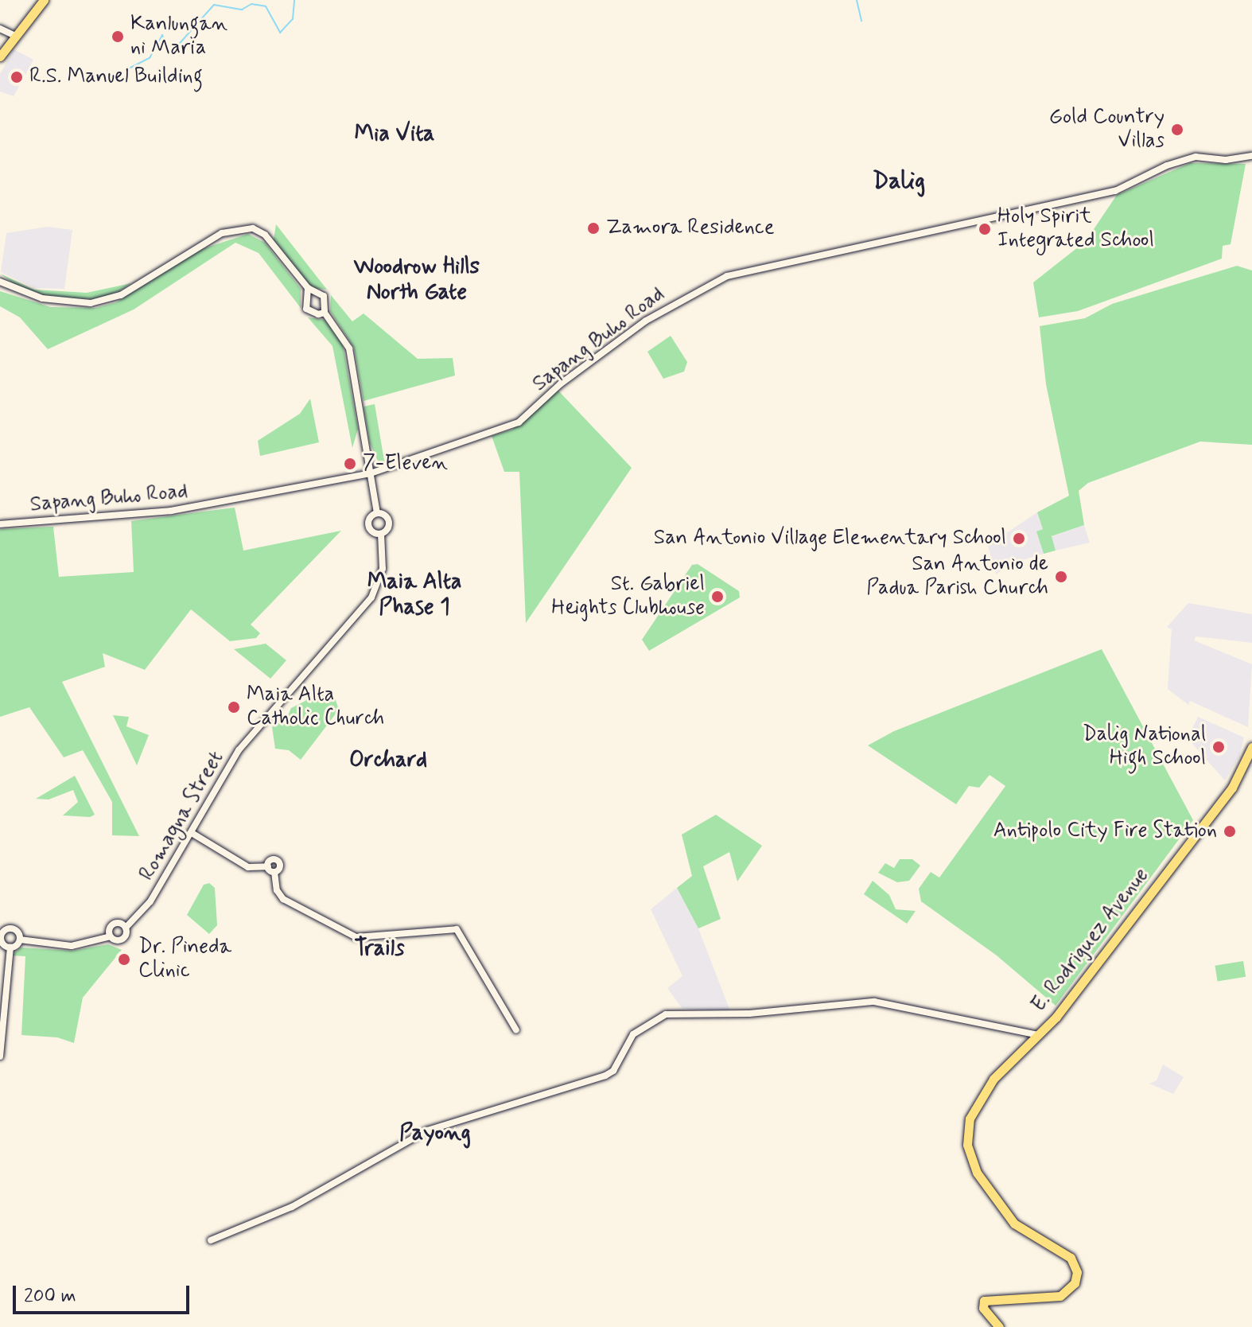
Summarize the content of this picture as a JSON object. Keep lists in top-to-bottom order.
{
  "streets": {
    "main road": ["E. Rodriguez Avenue"],
    "street": ["Sapang Buho Road", "Romagna Street"]
  },
  "districts": [
    "Mia Vita",
    "Dalig",
    "Woodrow Hills North Gate",
    "Maia Alta Phase 1",
    "Orchard",
    "Trails",
    "Payong"
  ],
  "places": [
    "Kanlungan ni Maria",
    "R.S. Manuel Building",
    "Gold Country Villas",
    "Zamora Residence",
    "Holy Spirit Integrated School",
    "7-Eleven",
    "San Antonio Village Elementary School",
    "San Antonio de Padua Parish Church",
    "St. Gabriel Heights Clubhouse",
    "Maia Alta Catholic Church",
    "Dalig National High School",
    "Antipolo City Fire Station",
    "Dr. Pineda Clinic"
  ],
  "scale_bar": "200 m"
}
